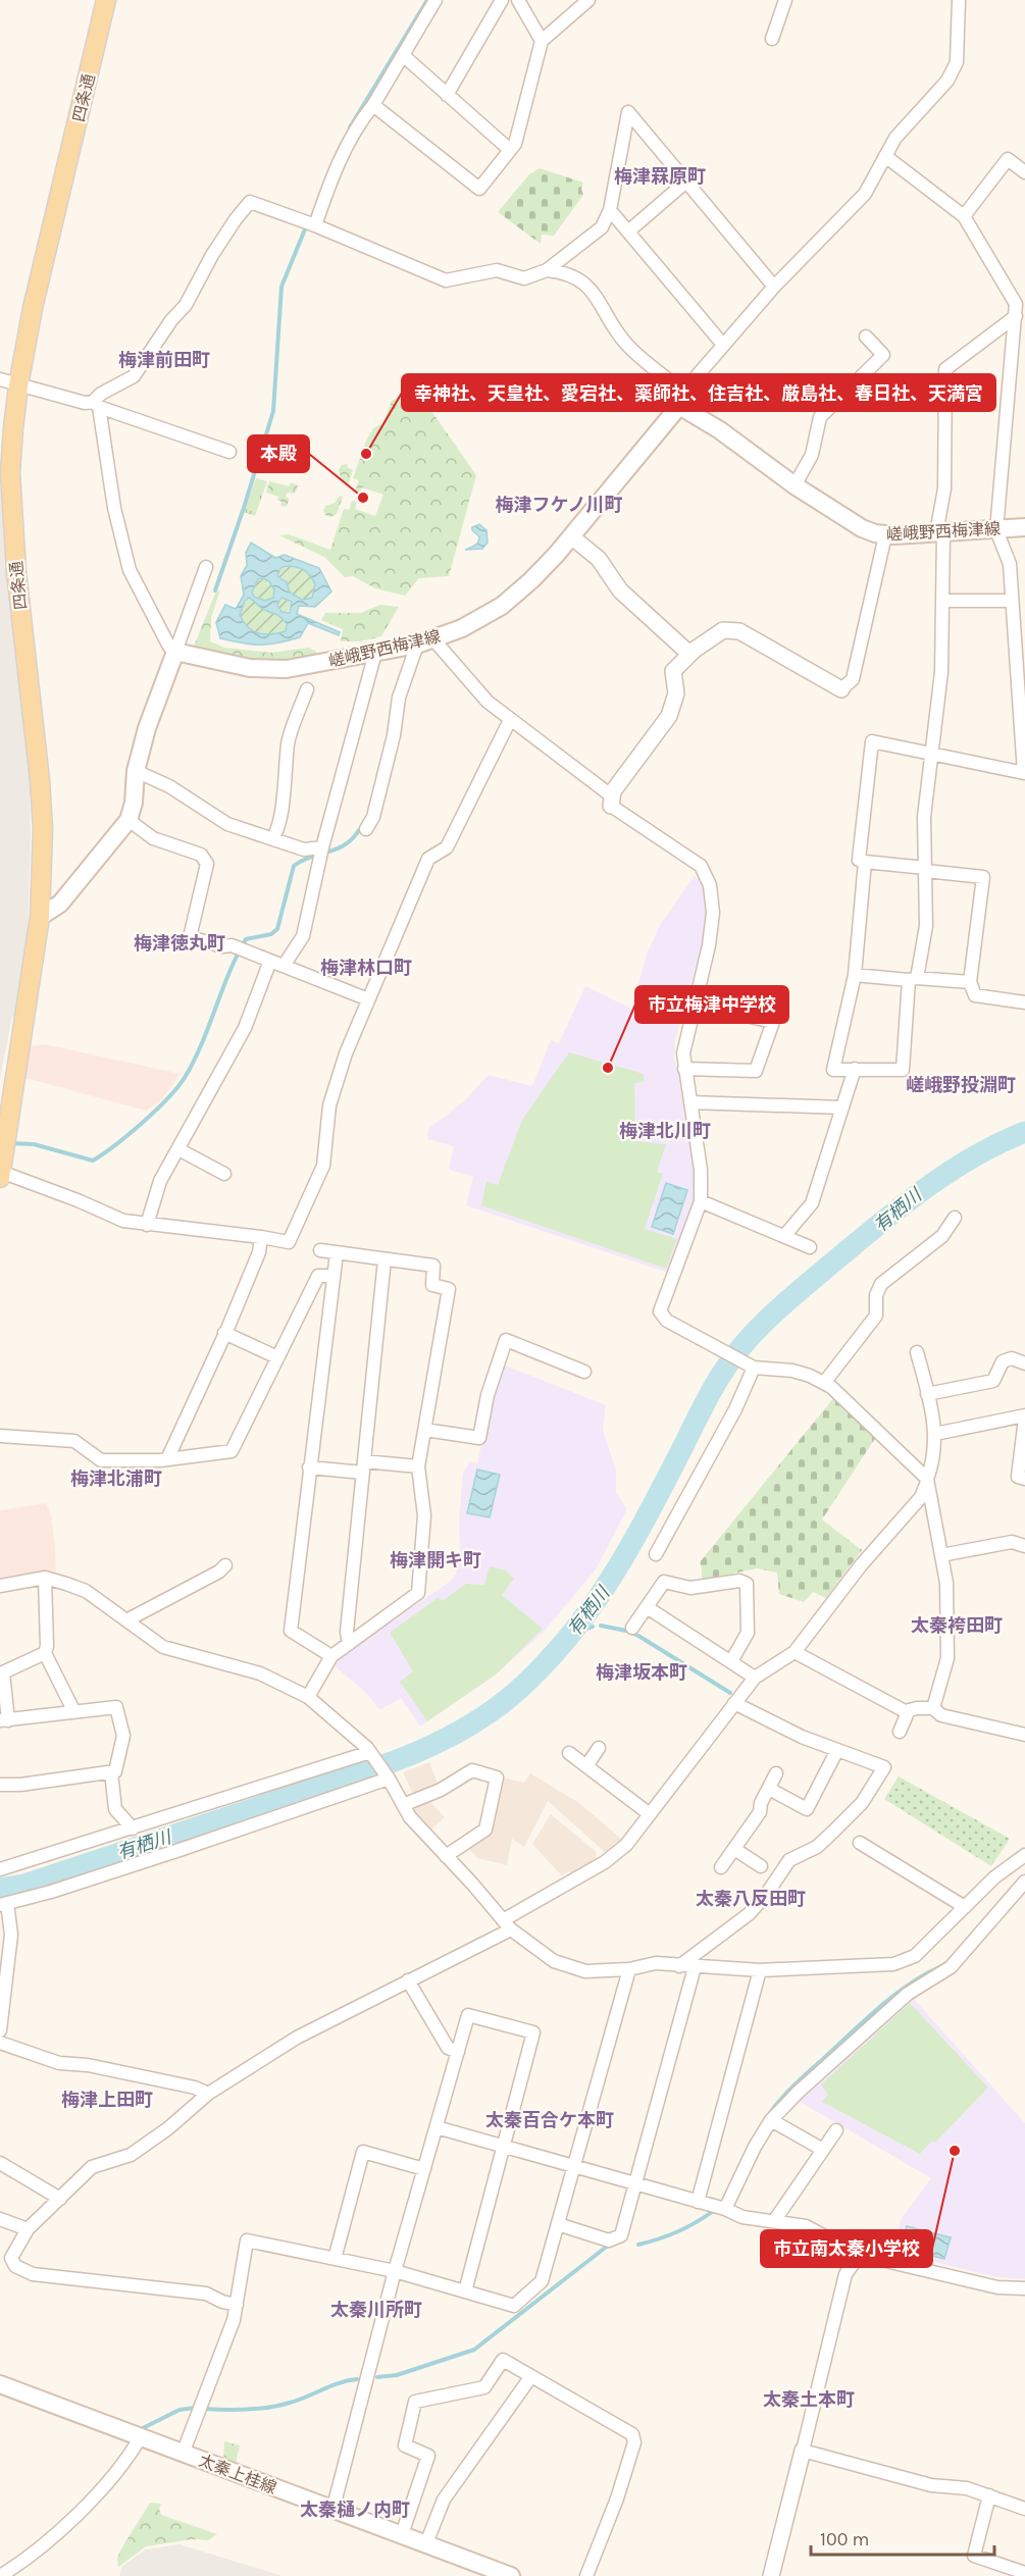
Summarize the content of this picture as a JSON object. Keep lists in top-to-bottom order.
{
  "streets": {
    "main road": ["四条通", "嵯峨野西梅津線", "太秦上桂線"]
  },
  "districts": [
    "梅津罧原町",
    "梅津前田町",
    "梅津フケノ川町",
    "梅津徳丸町",
    "梅津林口町",
    "嵯峨野投淵町",
    "梅津北川町",
    "梅津北浦町",
    "梅津開キ町",
    "太秦袴田町",
    "梅津坂本町",
    "太秦八反田町",
    "梅津上田町",
    "太秦百合ケ本町",
    "太秦川所町",
    "太秦土本町",
    "太秦樋ノ内町"
  ],
  "water": ["有栖川"],
  "places": [
    "幸神社、天皇社、愛宕社、薬師社、住吉社、厳島社、春日社、天満宮",
    "本殿",
    "市立梅津中学校",
    "市立南太秦小学校"
  ],
  "scale_bar": "100 m"
}
